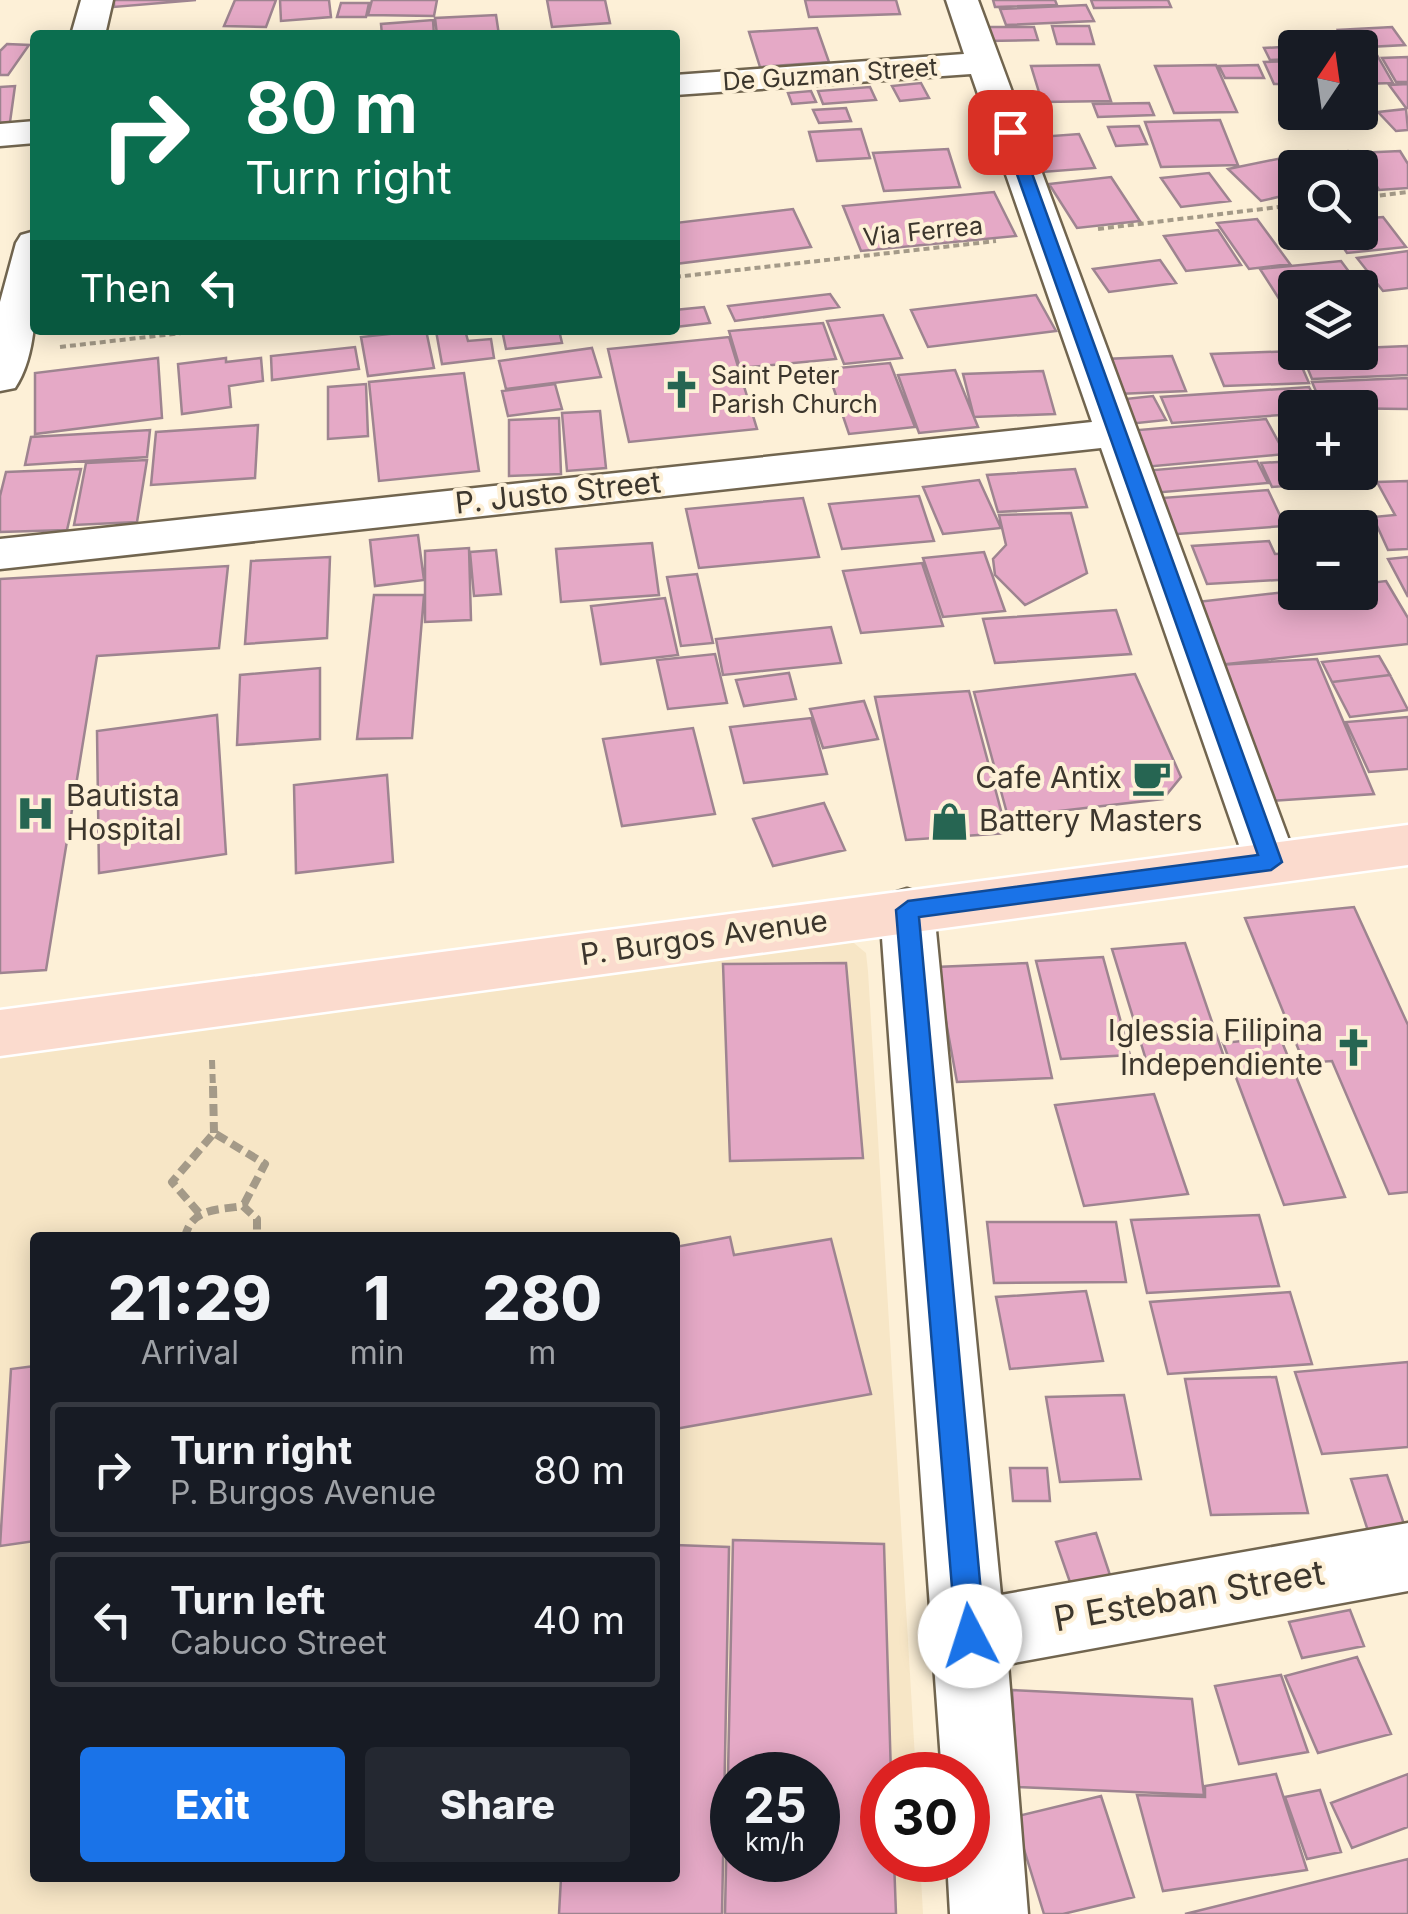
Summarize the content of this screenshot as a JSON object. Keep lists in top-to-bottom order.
{
  "streets": {
    "main road": ["P. Burgos Avenue"],
    "street": ["De Guzman Street", "P. Justo Street", "P Esteban Street"],
    "path": ["Via Ferrea"]
  },
  "places": {
    "church": ["Saint Peter Parish Church", "Iglessia Filipina Independiente"],
    "cafe": ["Cafe Antix"],
    "hospital": ["Bautista Hospital"],
    "shop": ["Battery Masters"]
  },
  "north": "top",
  "page": {
    "map_buttons": ["+", "−"],
    "turn": ["80 m", "Turn right"],
    "then": "Then",
    "eta": [
      "21:29",
      "Arrival",
      "1",
      "min",
      "280",
      "m"
    ],
    "list": [
      {
        "name": "Turn right",
        "note": "P. Burgos Avenue",
        "value": "80 m"
      },
      {
        "name": "Turn left",
        "note": "Cabuco Street",
        "value": "40 m"
      }
    ],
    "buttons": ["Exit", "Share"],
    "speed": "25 km/h",
    "limit": "30"
  }
}
